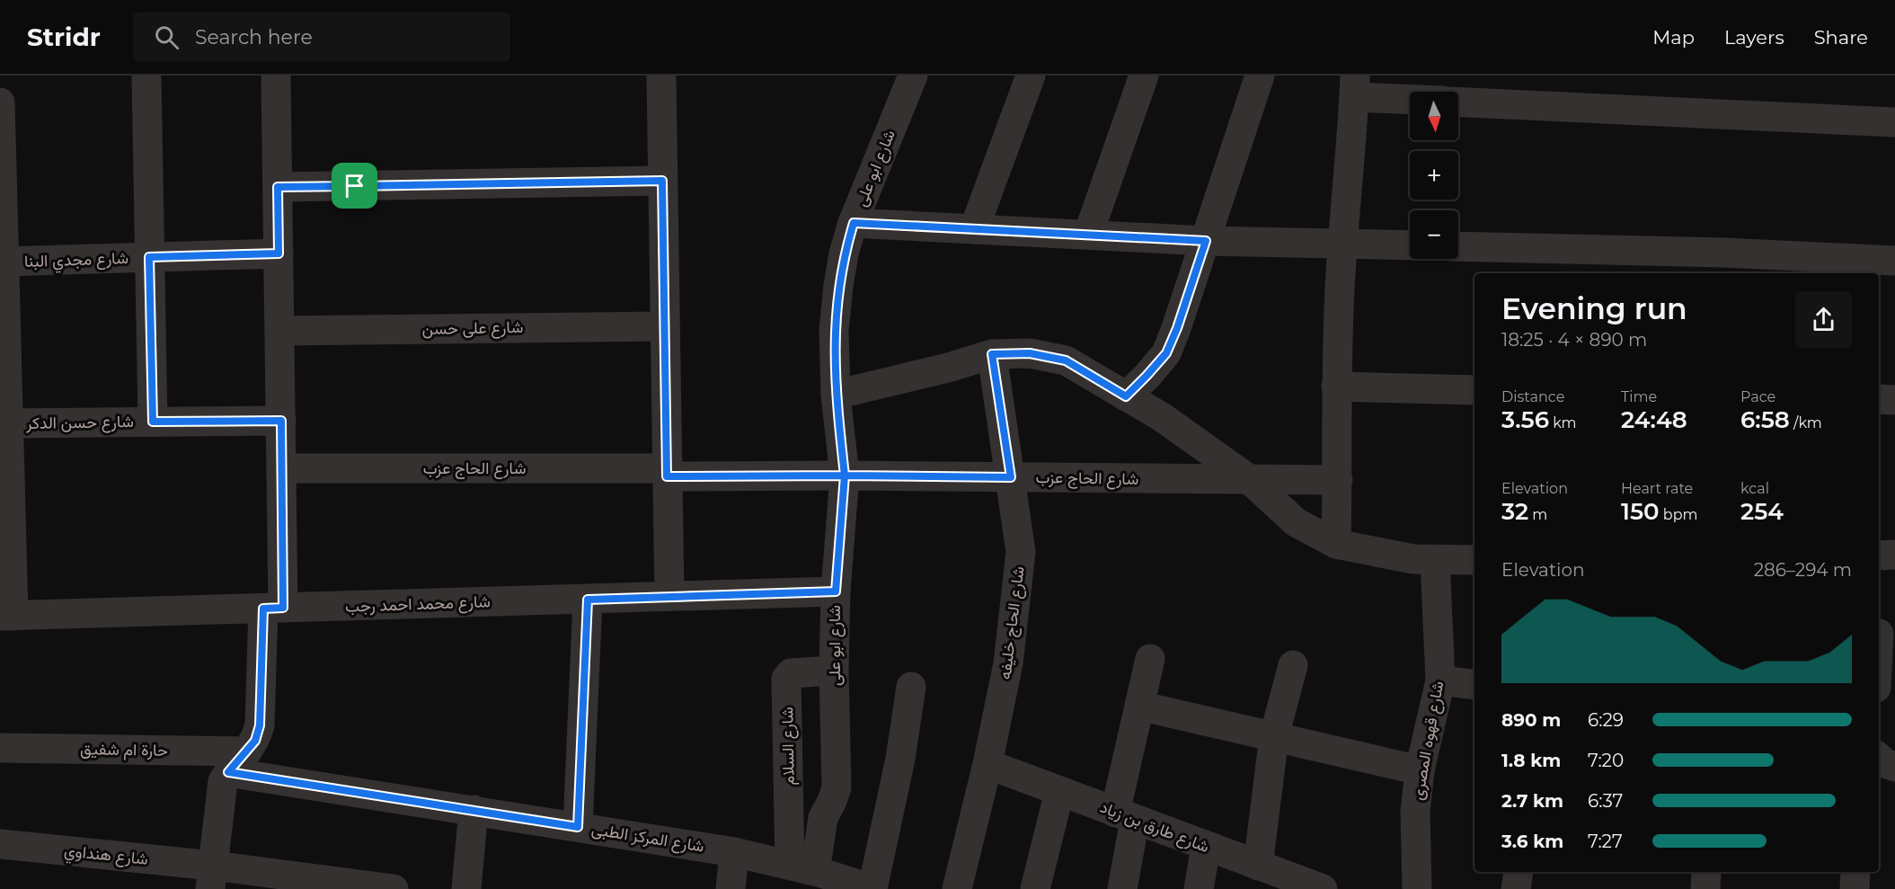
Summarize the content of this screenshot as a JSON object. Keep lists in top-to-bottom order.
{
  "streets": {
    "street": [
      "شارع ابو على",
      "شارع مجدي البنا",
      "شارع على حسن",
      "شارع حسن الدكر",
      "شارع الحاج عزب",
      "شارع محمد احمد رجب",
      "شارع الحاج خليفه",
      "شارع قهوه المصرى",
      "شارع السلام",
      "حارة ام شفيق",
      "شارع طارق بن زياد",
      "شارع المركز الطبى",
      "شارع هنداوي"
    ]
  },
  "crossings": [
    ["شارع ابو على", "شارع الحاج عزب"],
    ["شارع ابو على", "شارع محمد احمد رجب"],
    ["شارع ابو على", "شارع السلام"],
    ["شارع ابو على", "شارع المركز الطبى"],
    ["شارع الحاج عزب", "شارع الحاج خليفه"],
    ["شارع الحاج خليفه", "شارع طارق بن زياد"],
    ["شارع السلام", "شارع المركز الطبى"],
    ["حارة ام شفيق", "شارع المركز الطبى"]
  ],
  "north": "bottom",
  "page": {
    "header": "Stridr",
    "search": "Search here",
    "nav": ["Map", "Layers", "Share"],
    "map_buttons": ["+", "−"],
    "heading": ["Evening run", "18:25 · 4 × 890 m"],
    "stats": [
      ["Distance", "3.56 km"],
      ["Time", "24:48"],
      ["Pace", "6:58 /km"],
      ["Elevation", "32 m"],
      ["Heart rate", "150 bpm"],
      ["kcal", "254"]
    ],
    "chart": ["Elevation", "286–294 m"],
    "list": [
      {
        "name": "890 m",
        "note": "6:29"
      },
      {
        "name": "1.8 km",
        "note": "7:20"
      },
      {
        "name": "2.7 km",
        "note": "6:37"
      },
      {
        "name": "3.6 km",
        "note": "7:27"
      }
    ]
  }
}
